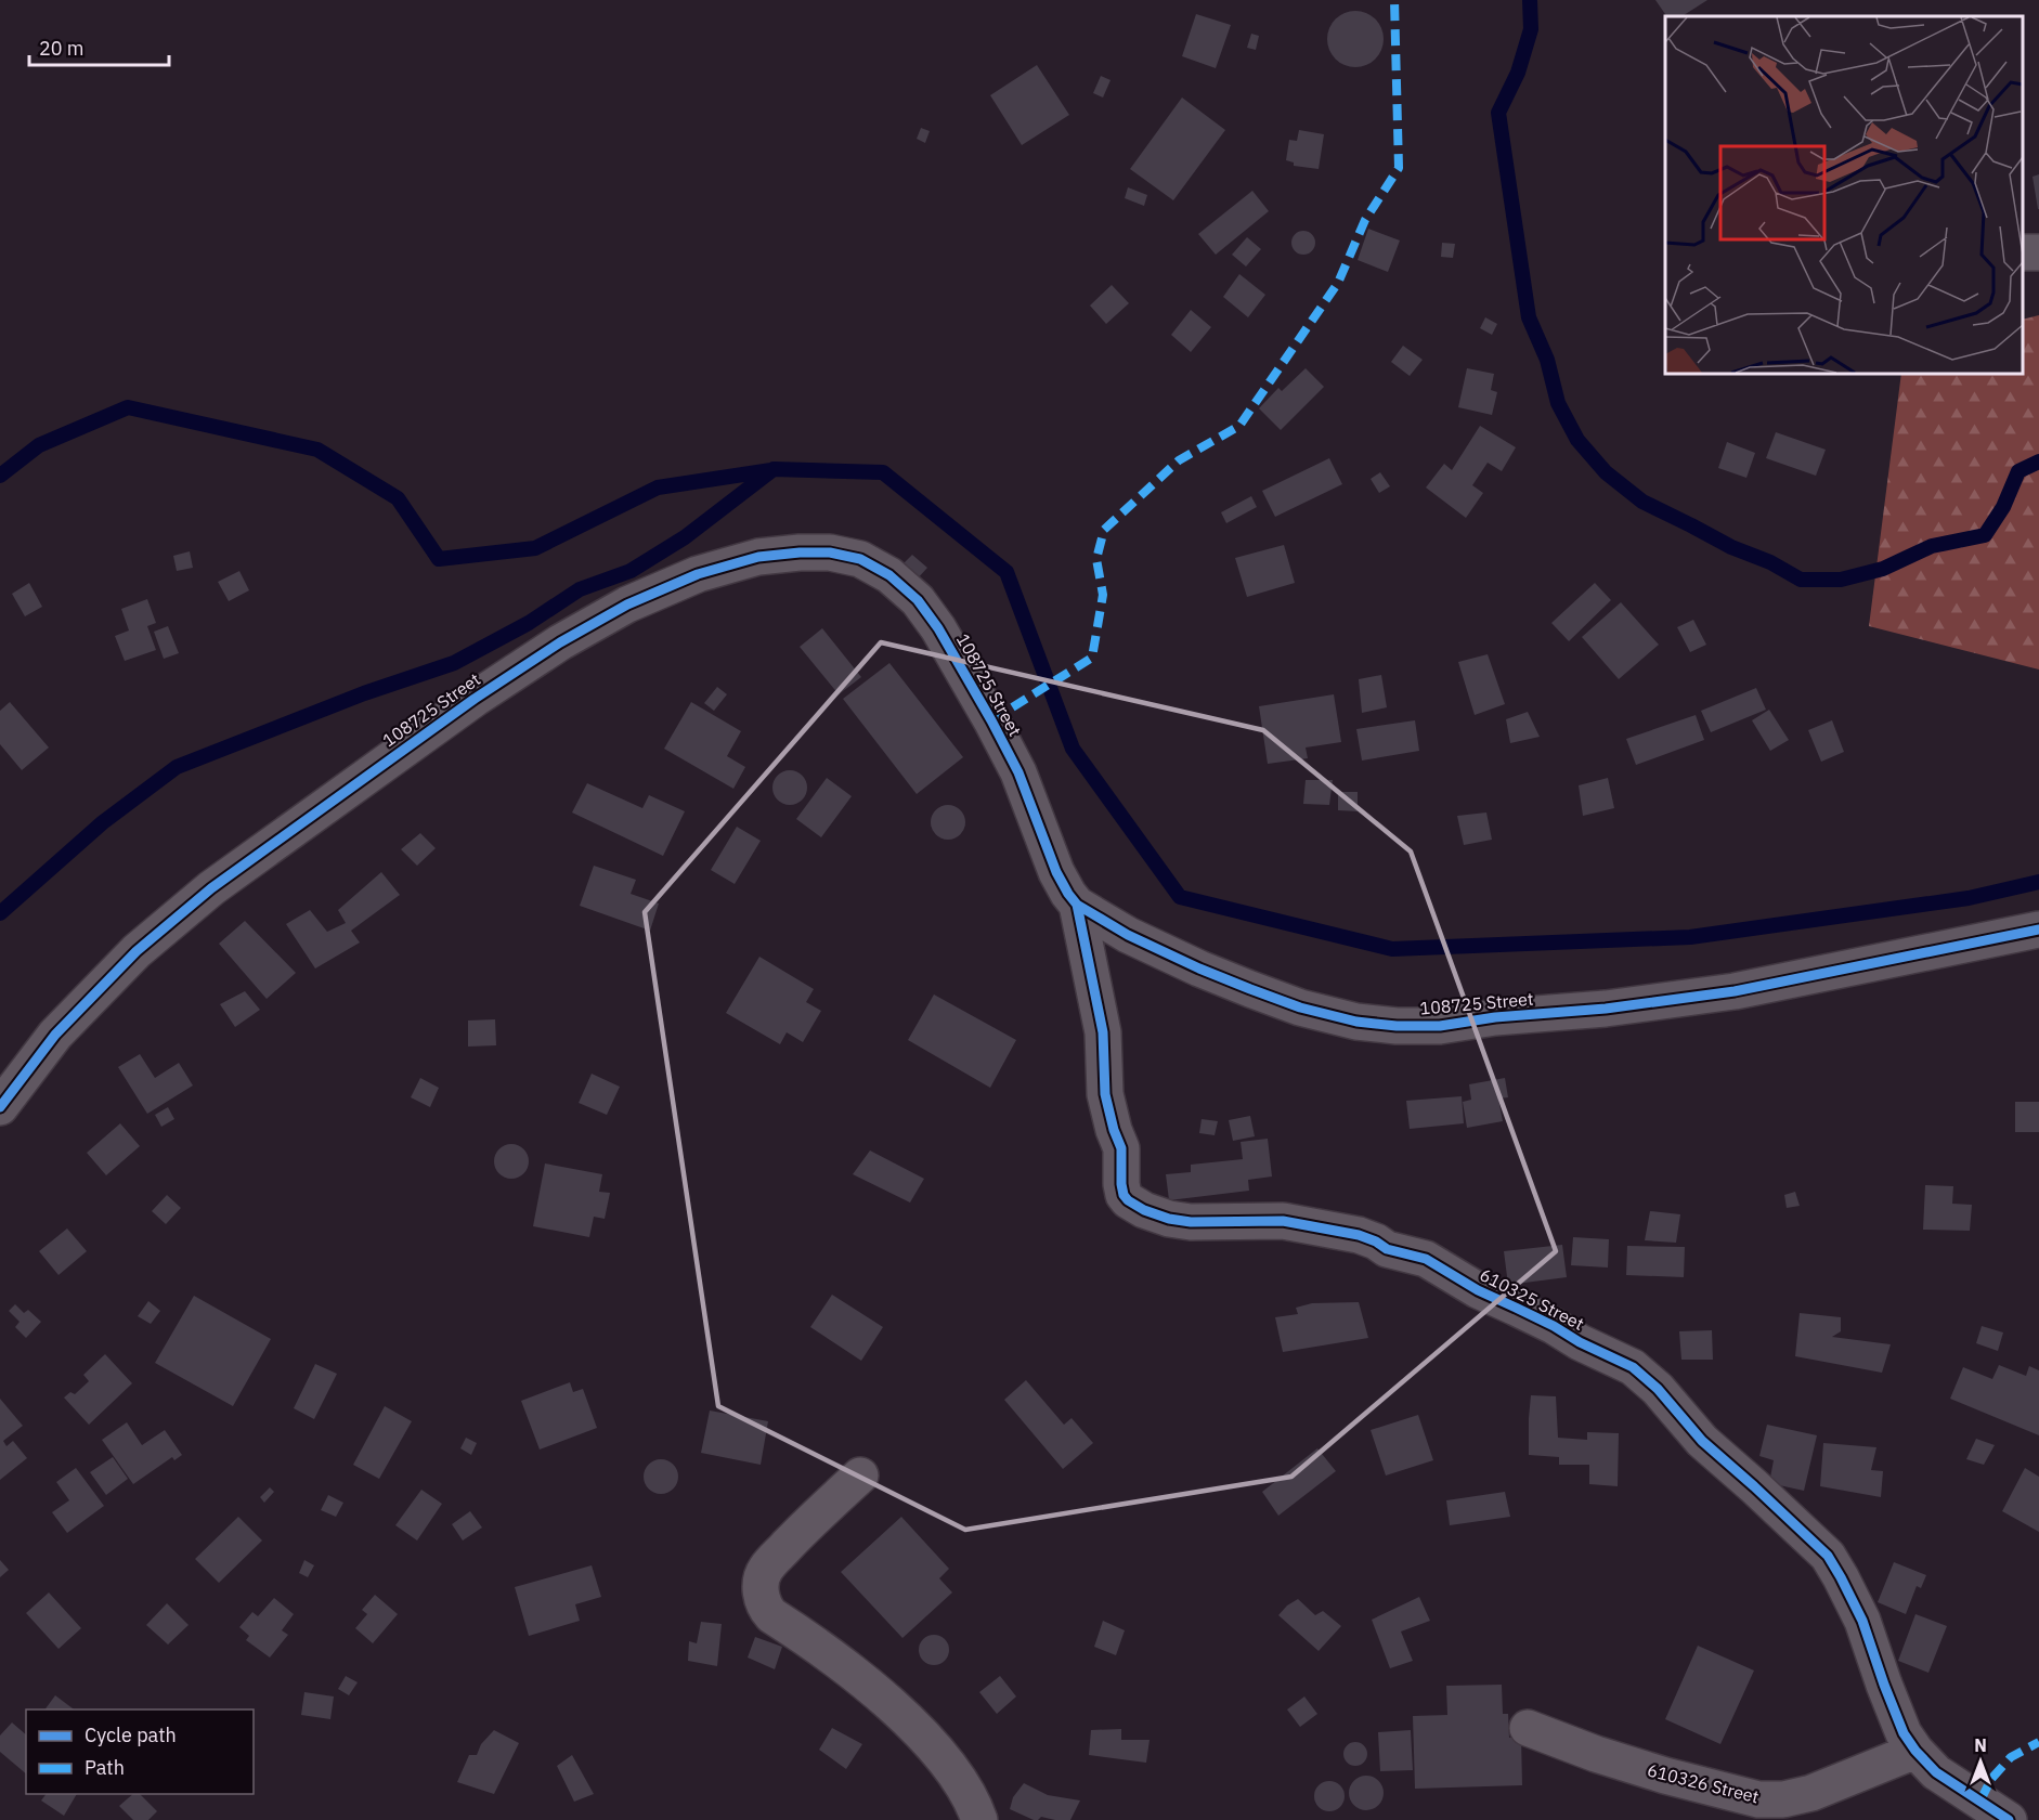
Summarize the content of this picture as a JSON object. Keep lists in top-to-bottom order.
{
  "streets": {
    "street": ["108725 Street", "610325 Street", "610326 Street"]
  },
  "crossings": [
    ["108725 Street", "610325 Street"],
    ["610325 Street", "610326 Street"]
  ],
  "legend": ["Cycle path", "Path"],
  "scale_bar": "20 m",
  "north": "top"
}
